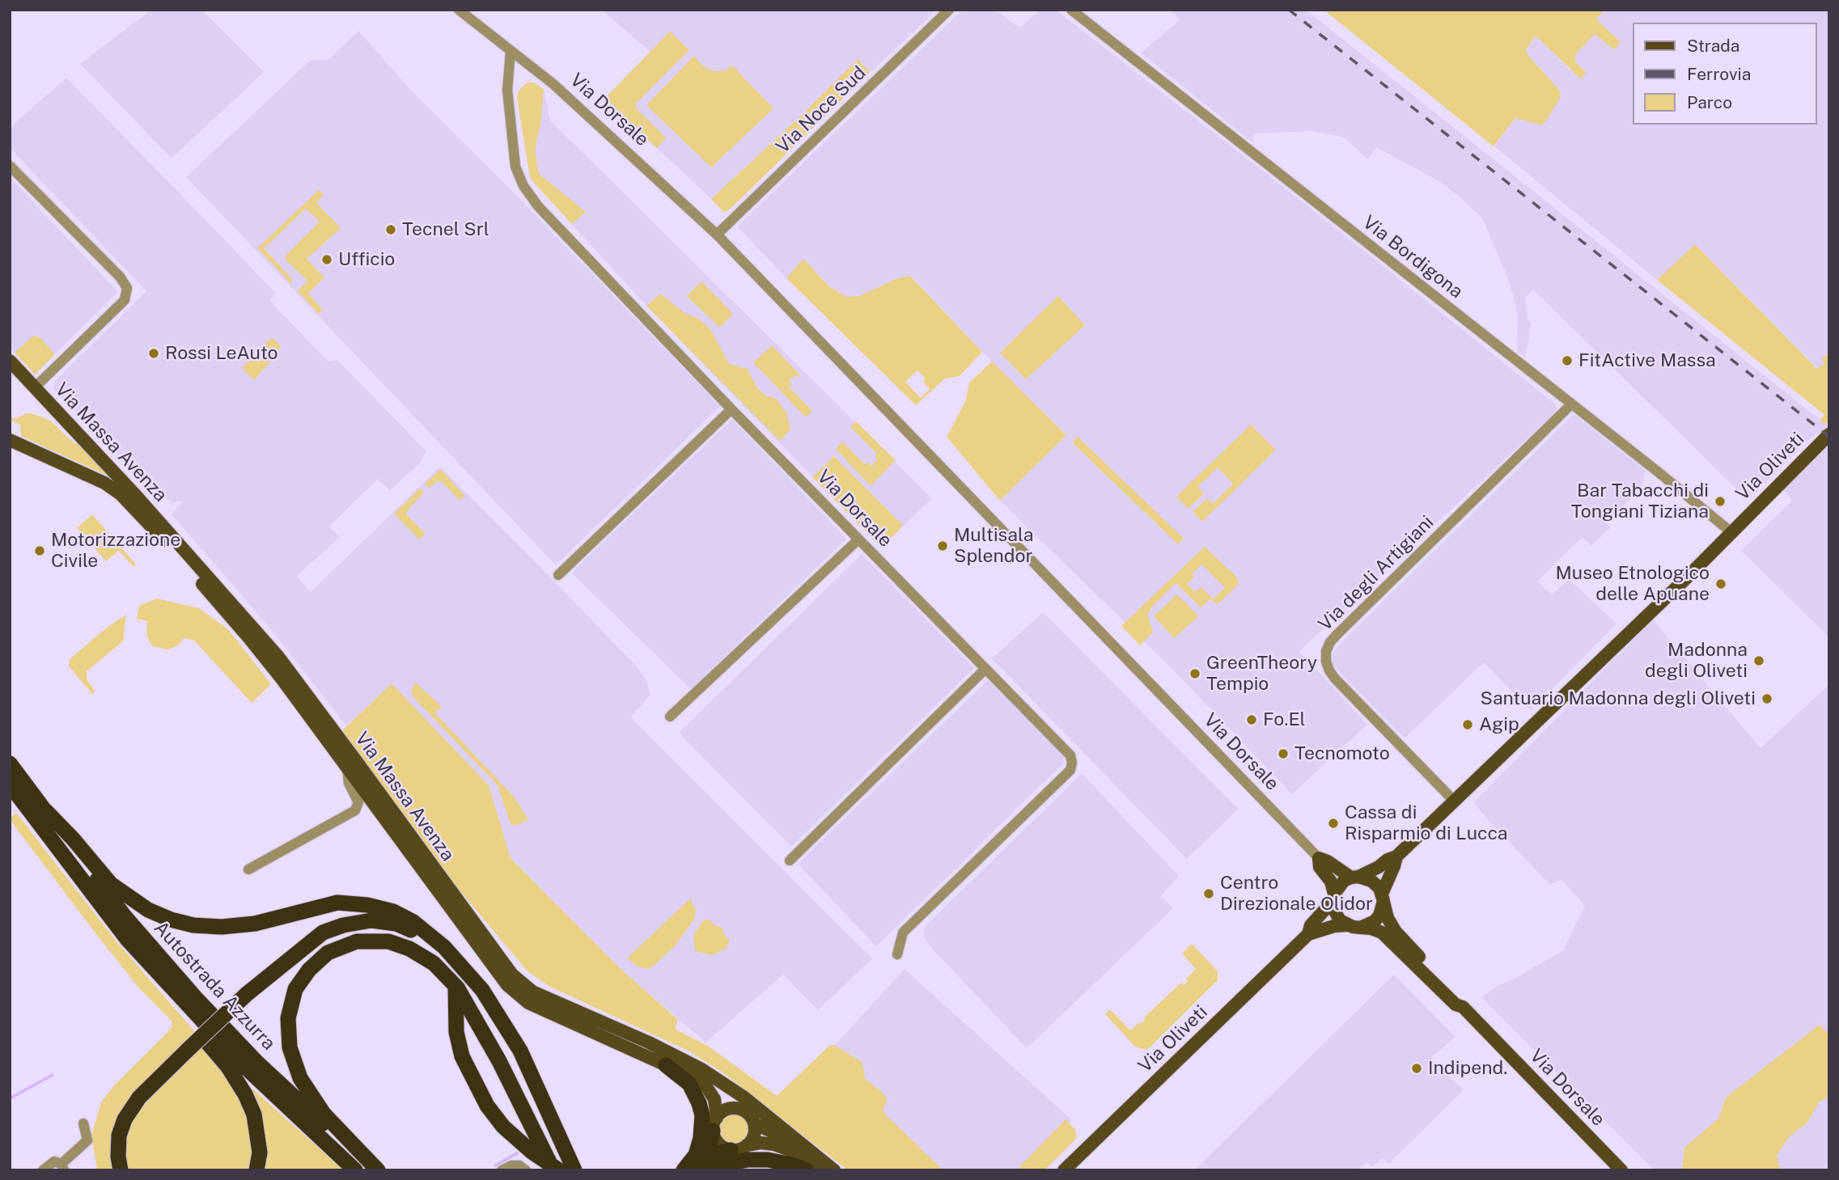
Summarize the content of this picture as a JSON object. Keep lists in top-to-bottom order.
{
  "streets": {
    "highway": ["Autostrada Azzurra"],
    "main road": ["Via Dorsale", "Via Massa Avenza", "Via Oliveti"],
    "street": ["Via Noce Sud", "Via Bordigona", "Via degli Artigiani"]
  },
  "crossings": [
    ["Via Dorsale", "Via Noce Sud"],
    ["Via Dorsale", "Via Oliveti"],
    ["Via Bordigona", "Via Oliveti"],
    ["Via Bordigona", "Via degli Artigiani"],
    ["Via Oliveti", "Via degli Artigiani"]
  ],
  "places": [
    "Tecnel Srl",
    "Ufficio",
    "Rossi LeAuto",
    "FitActive Massa",
    "Bar Tabacchi di Tongiani Tiziana",
    "Multisala Splendor",
    "Motorizzazione Civile",
    "Museo Etnologico delle Apuane",
    "Madonna degli Oliveti",
    "GreenTheory Tempio",
    "Santuario Madonna degli Oliveti",
    "Fo.El",
    "Agip",
    "Tecnomoto",
    "Cassa di Risparmio di Lucca",
    "Centro Direzionale Olidor",
    "Indipend."
  ],
  "legend": ["Strada", "Ferrovia", "Parco"]
}
